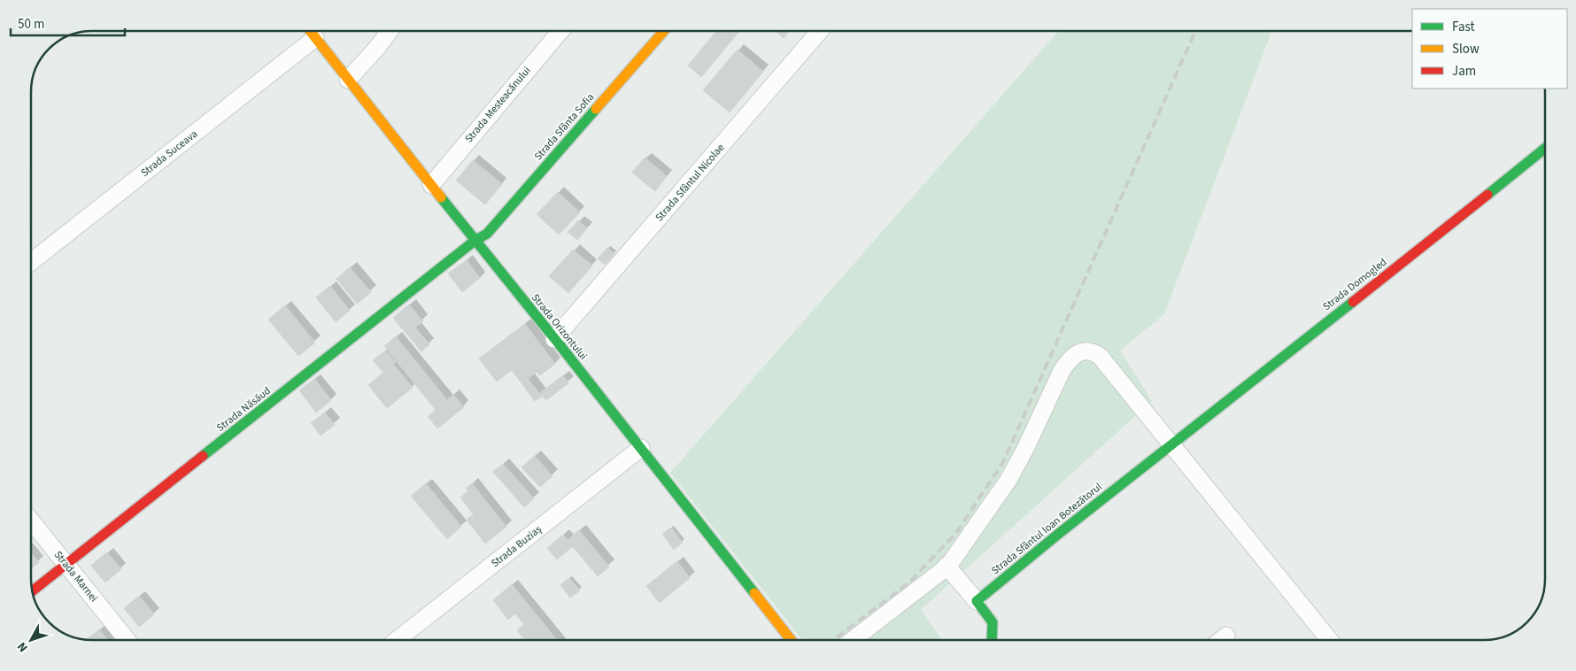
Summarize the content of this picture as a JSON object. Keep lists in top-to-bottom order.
{
  "streets": {
    "street": [
      "Strada Mesteacănului",
      "Strada Sfânta Sofia",
      "Strada Suceava",
      "Strada Sfântul Nicolae",
      "Strada Domogled",
      "Strada Orizontului",
      "Strada Năsăud",
      "Strada Sfântul Ioan Botezătorul",
      "Strada Buziaș",
      "Strada Marnei"
    ]
  },
  "crossings": [
    ["Strada Mesteacănului", "Strada Orizontului"],
    ["Strada Sfânta Sofia", "Strada Orizontului"],
    ["Strada Sfânta Sofia", "Strada Năsăud"],
    ["Strada Suceava", "Strada Orizontului"],
    ["Strada Sfântul Nicolae", "Strada Orizontului"],
    ["Strada Domogled", "Strada Sfântul Ioan Botezătorul"],
    ["Strada Orizontului", "Strada Năsăud"],
    ["Strada Orizontului", "Strada Buziaș"],
    ["Strada Năsăud", "Strada Marnei"]
  ],
  "legend": ["Fast", "Slow", "Jam"],
  "scale_bar": "50 m",
  "north": "bottom left"
}
